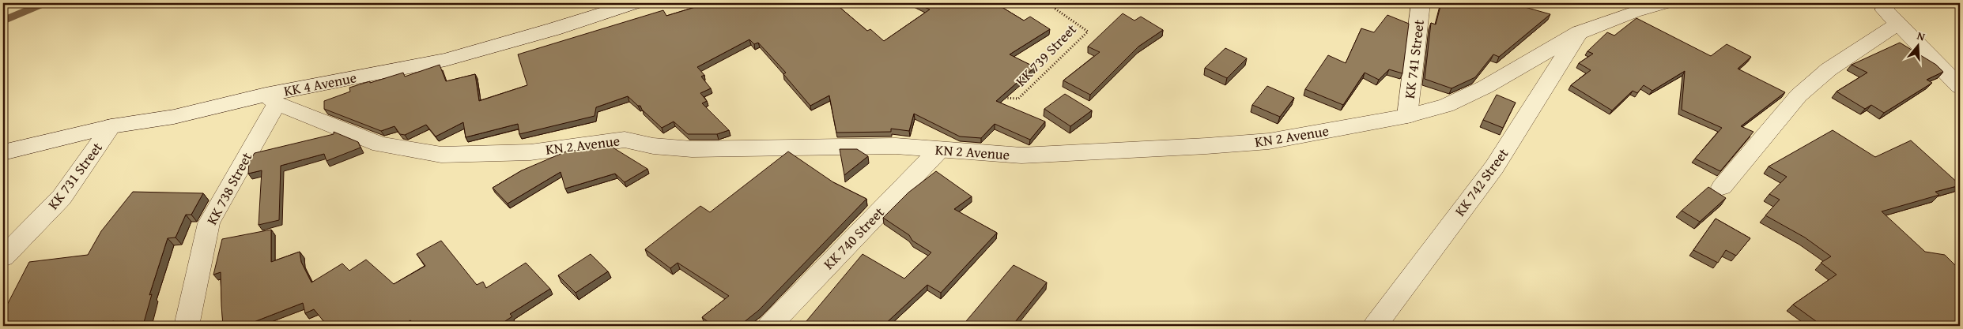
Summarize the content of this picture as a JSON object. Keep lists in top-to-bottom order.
{
  "streets": {
    "street": [
      "KK 741 Street",
      "KK 4 Avenue",
      "KN 2 Avenue",
      "KK 731 Street",
      "KK 742 Street",
      "KK 738 Street",
      "KK 740 Street"
    ],
    "path": ["KK 739 Street"]
  },
  "crossings": [
    ["KK 741 Street", "KN 2 Avenue"],
    ["KK 4 Avenue", "KN 2 Avenue"],
    ["KK 4 Avenue", "KK 731 Street"],
    ["KK 4 Avenue", "KK 738 Street"],
    ["KN 2 Avenue", "KK 742 Street"],
    ["KN 2 Avenue", "KK 738 Street"],
    ["KN 2 Avenue", "KK 740 Street"]
  ],
  "north": "top"
}
